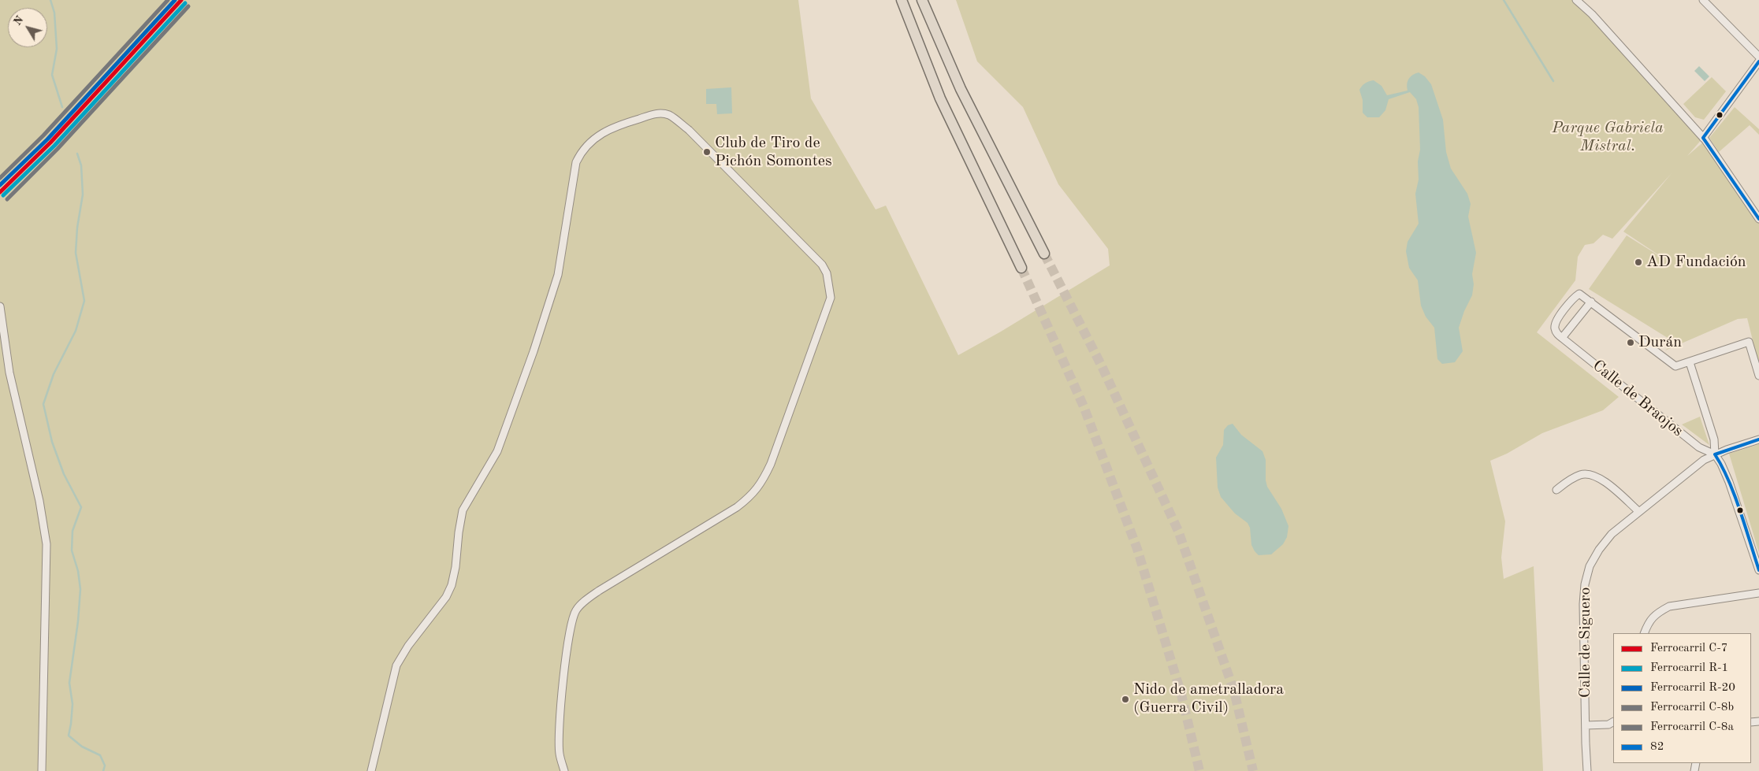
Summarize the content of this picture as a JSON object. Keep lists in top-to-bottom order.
{
  "streets": {
    "street": ["Calle de Braojos", "Calle de Siguero"]
  },
  "crossings": [
    ["Calle de Braojos", "Calle de Siguero"]
  ],
  "parks": ["Parque Gabriela Mistral."],
  "places": [
    "Club de Tiro de Pichón Somontes",
    "AD Fundación",
    "Durán",
    "Nido de ametralladora (Guerra Civil)"
  ],
  "lines": [
    "rail line C-7",
    "rail line R-20",
    "rail line C-8a",
    "rail line R-1",
    "rail line C-8b",
    "transit line 82"
  ],
  "legend": [
    "Ferrocarril C-7",
    "Ferrocarril R-1",
    "Ferrocarril R-20",
    "Ferrocarril C-8b",
    "Ferrocarril C-8a",
    "82"
  ],
  "north": "top left"
}
